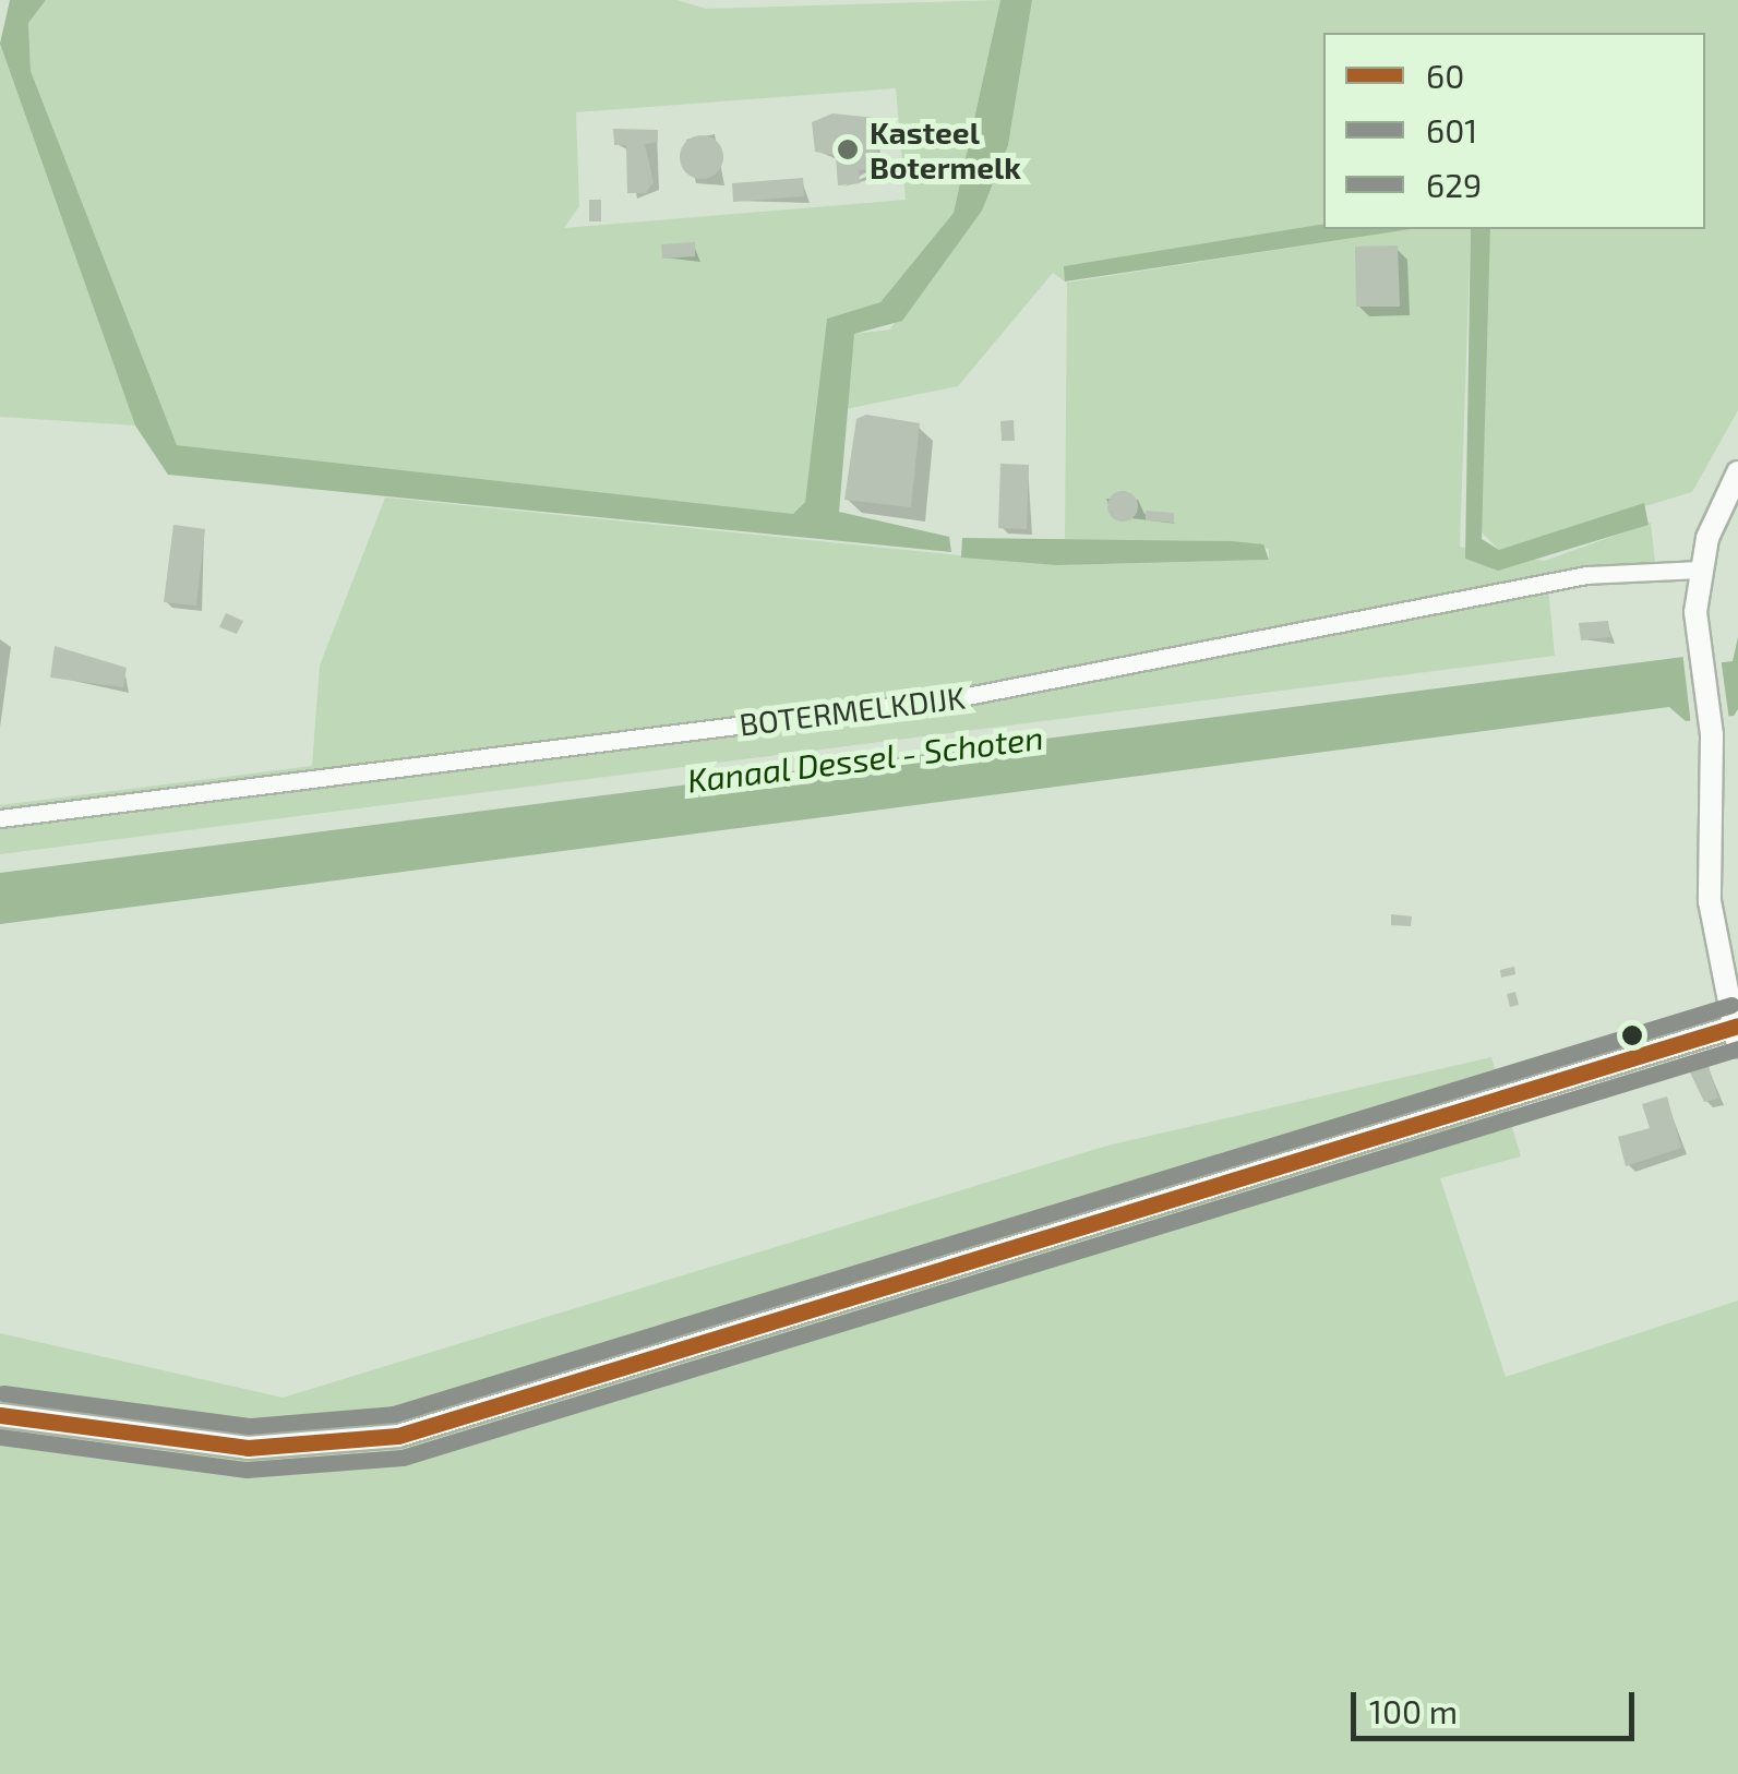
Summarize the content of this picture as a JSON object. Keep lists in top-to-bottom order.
{
  "streets": {
    "street": ["BOTERMELKDIJK"]
  },
  "water": ["Kanaal Dessel - Schoten"],
  "places": ["Kasteel Botermelk"],
  "lines": ["transit line 629", "transit line 60", "transit line 601"],
  "legend": ["60", "601", "629"],
  "scale_bar": "100 m"
}
